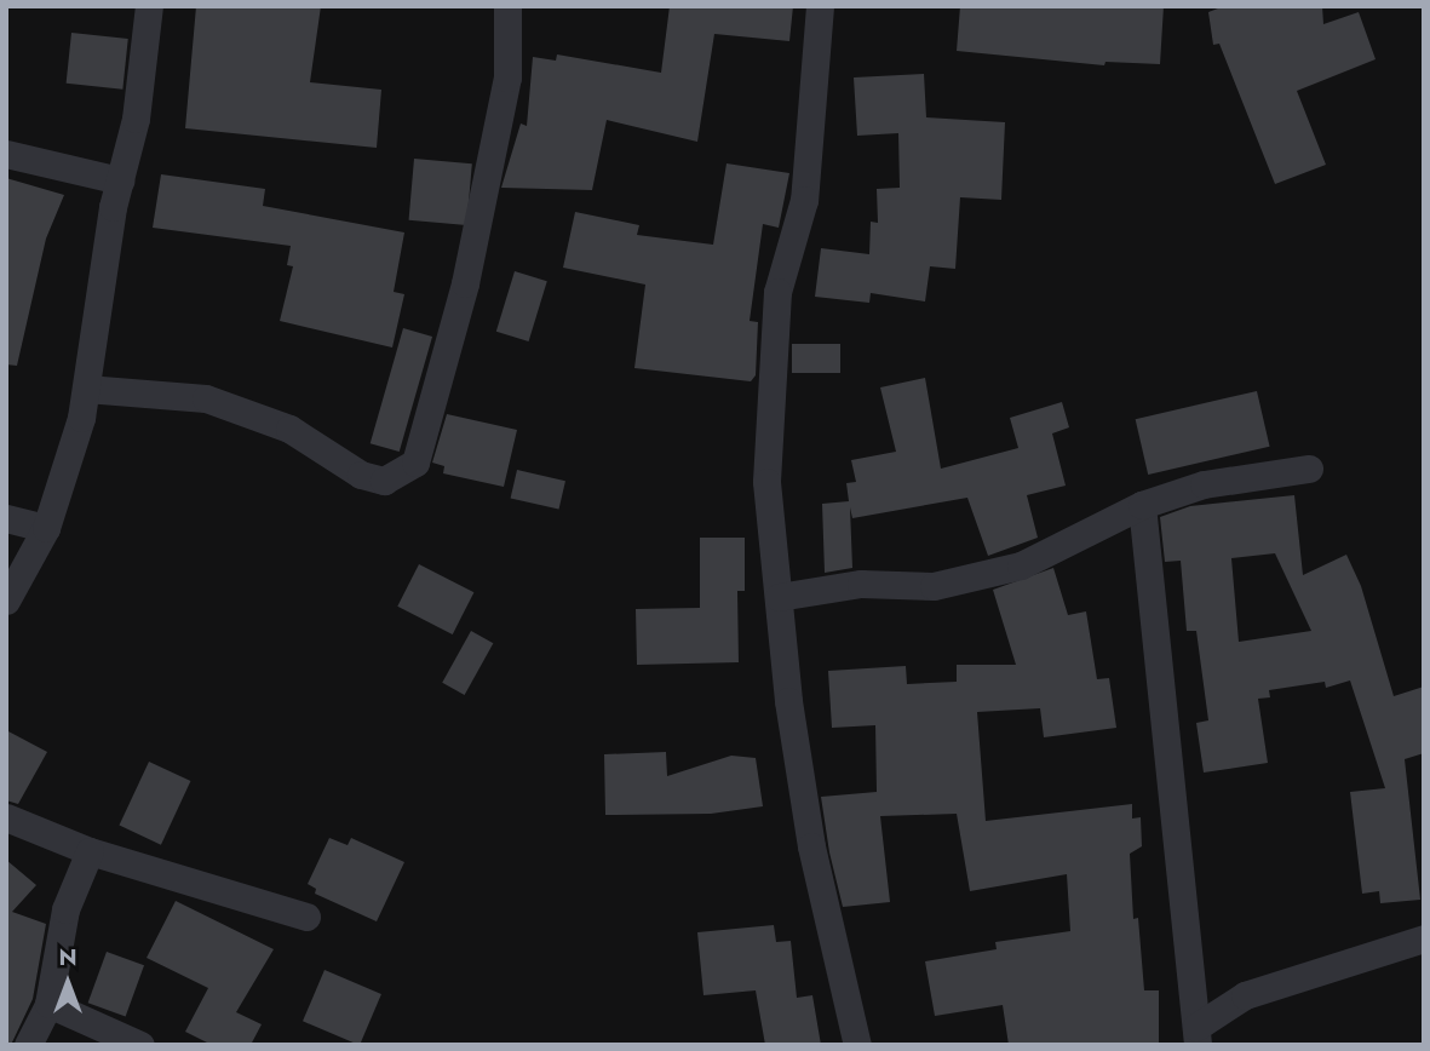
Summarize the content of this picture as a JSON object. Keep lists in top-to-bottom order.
{
  "north": "top"
}
